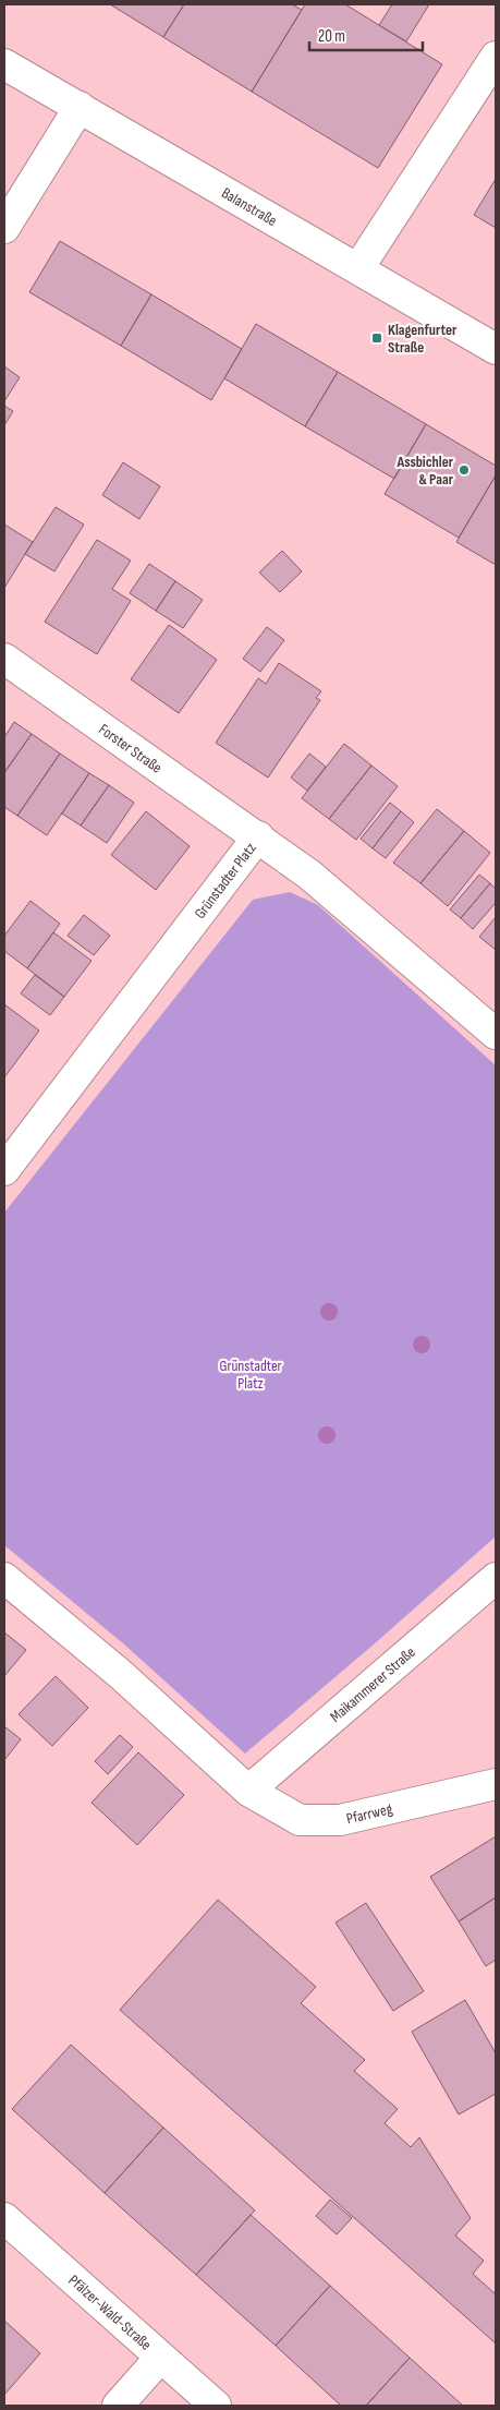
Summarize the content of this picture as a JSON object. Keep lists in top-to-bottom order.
{
  "streets": {
    "street": [
      "Balanstraße",
      "Forster Straße",
      "Grünstadter Platz",
      "Maikammerer Straße",
      "Pfarrweg",
      "Pfälzer-Wald-Straße"
    ]
  },
  "crossings": [
    ["Forster Straße", "Grünstadter Platz"],
    ["Maikammerer Straße", "Pfarrweg"]
  ],
  "parks": ["Grünstadter Platz"],
  "places": {
    "transit": ["Klagenfurter Straße"],
    "other": ["Assbichler & Paar"]
  },
  "scale_bar": "20 m"
}
